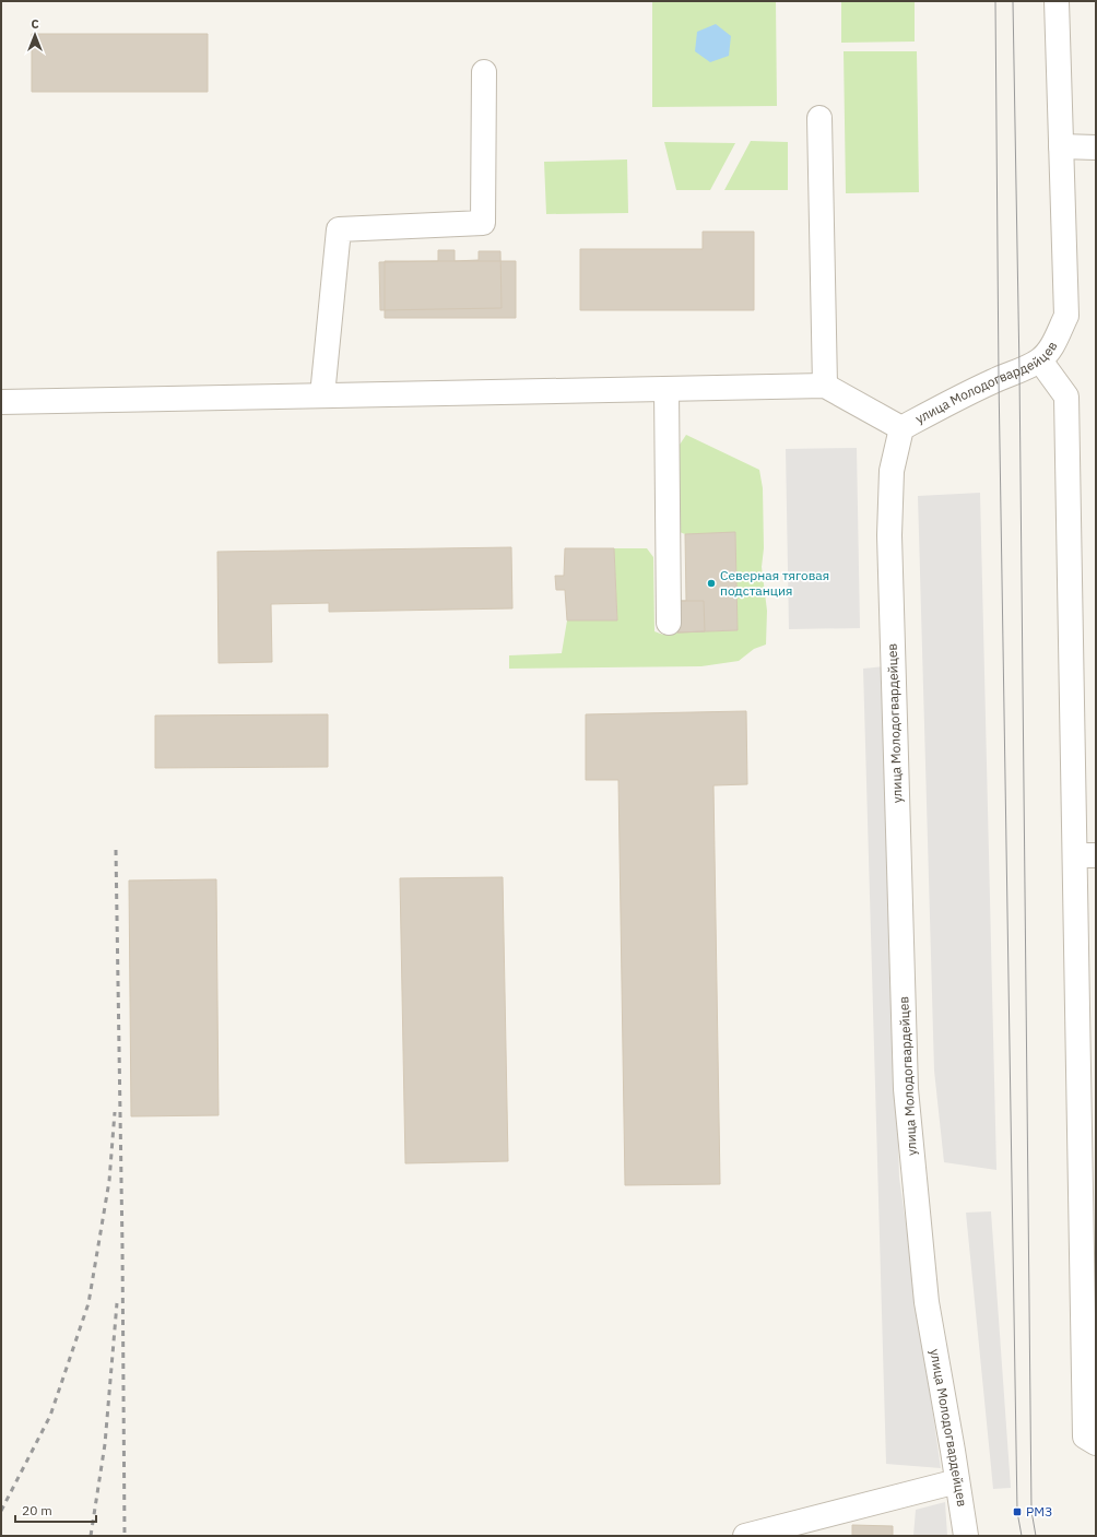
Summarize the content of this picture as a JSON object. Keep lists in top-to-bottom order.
{
  "streets": {
    "street": ["улица Молодогвардейцев"]
  },
  "places": {
    "other": ["Северная тяговая подстанция"],
    "transit": ["РМЗ"]
  },
  "scale_bar": "20 m",
  "north": "top"
}
